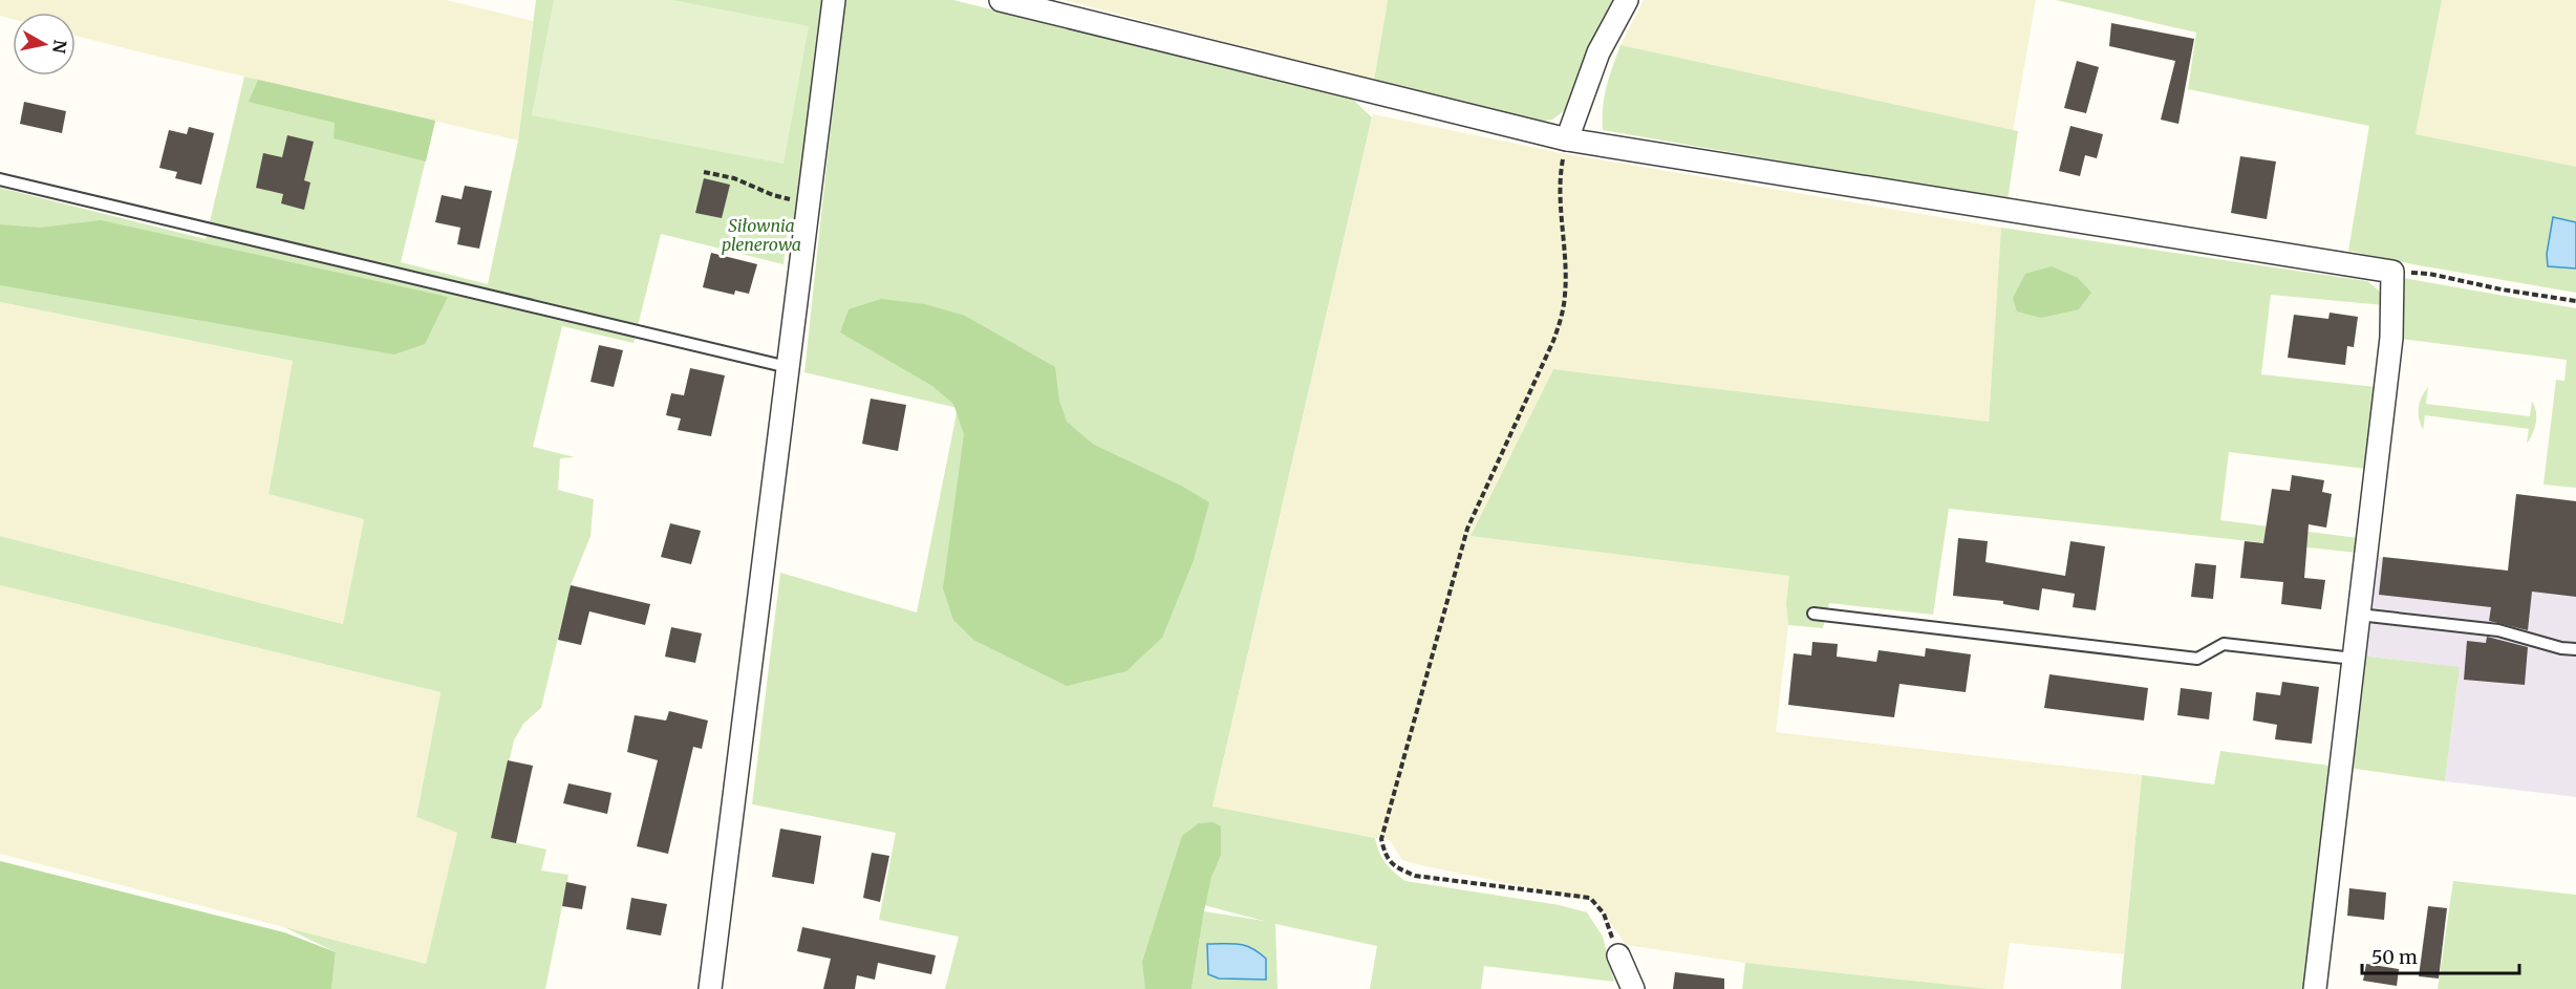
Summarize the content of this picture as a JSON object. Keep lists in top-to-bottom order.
{
  "parks": ["Siłownia plenerowa"],
  "scale_bar": "50 m",
  "north": "right"
}
